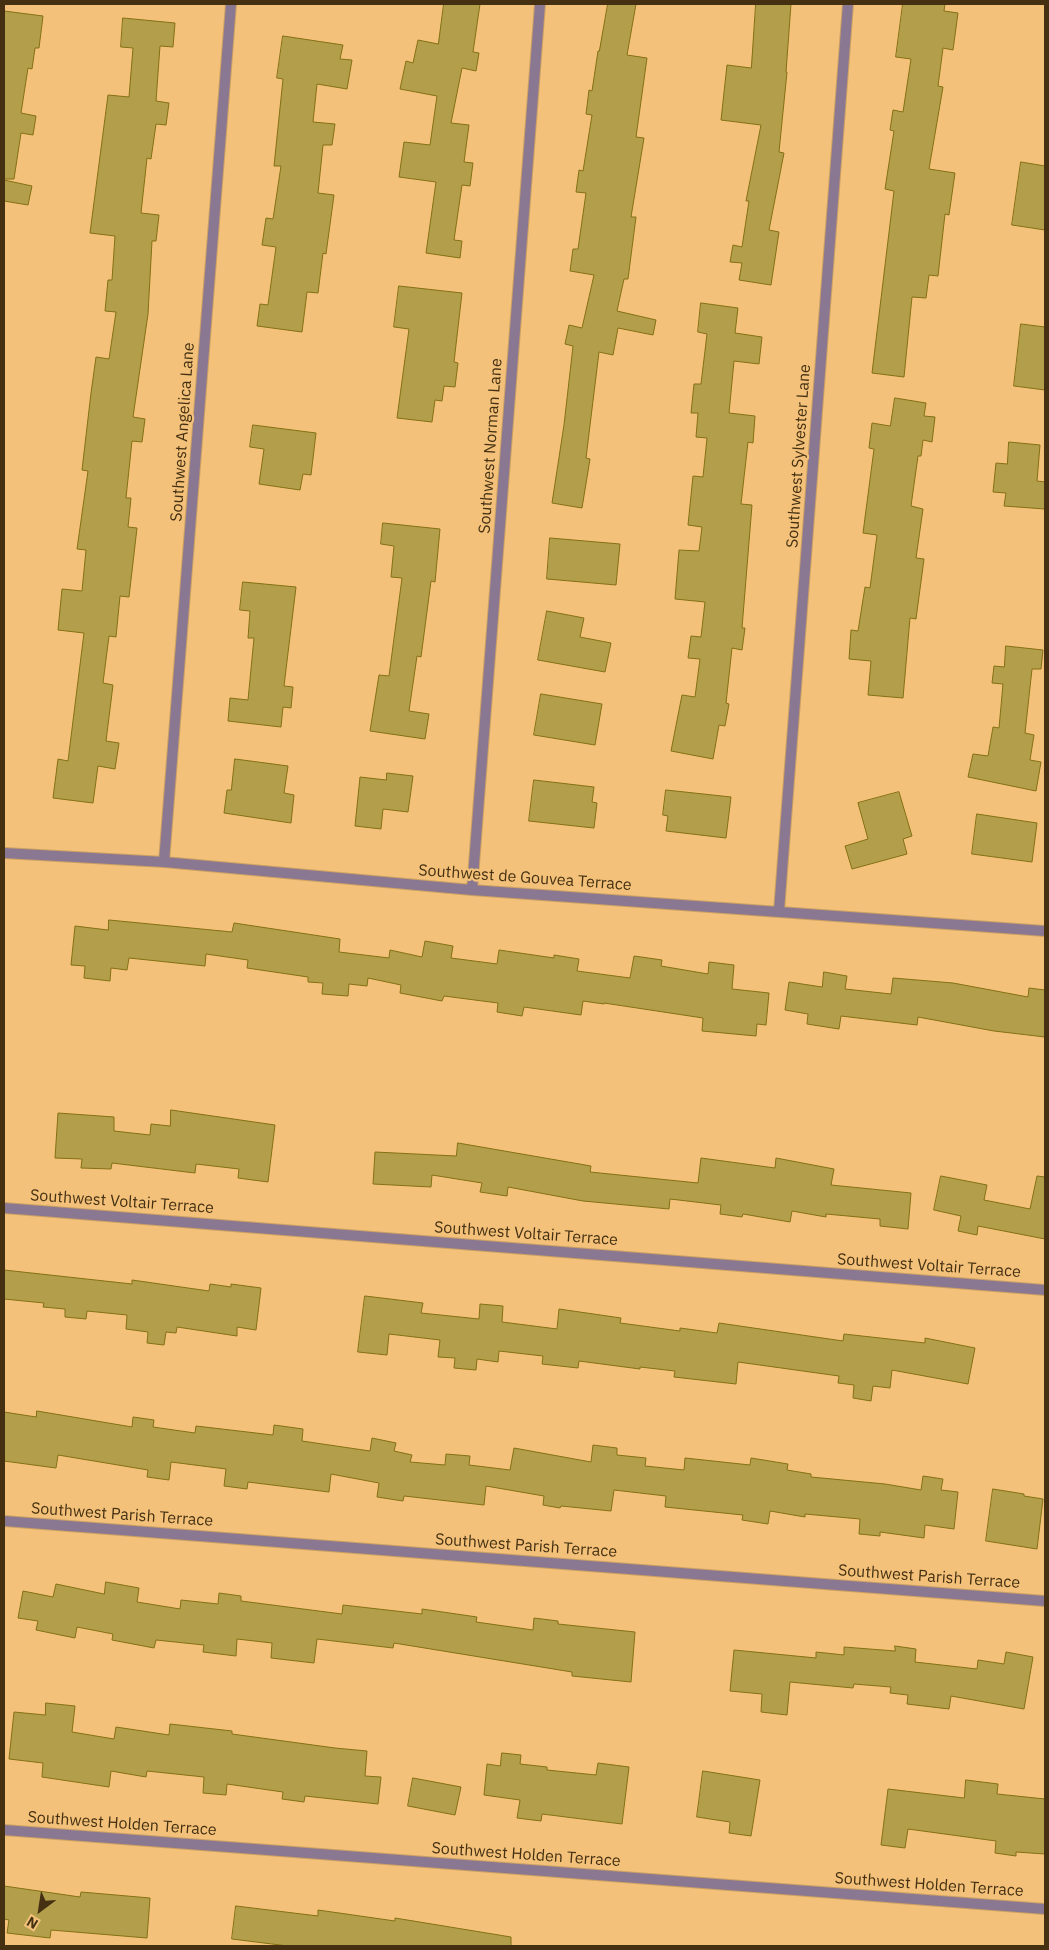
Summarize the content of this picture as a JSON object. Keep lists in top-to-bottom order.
{
  "streets": {
    "street": [
      "Southwest Angelica Lane",
      "Southwest Norman Lane",
      "Southwest Sylvester Lane",
      "Southwest de Gouvea Terrace",
      "Southwest Voltair Terrace",
      "Southwest Parish Terrace",
      "Southwest Holden Terrace"
    ]
  },
  "crossings": [
    ["Southwest Angelica Lane", "Southwest de Gouvea Terrace"],
    ["Southwest Norman Lane", "Southwest de Gouvea Terrace"],
    ["Southwest Sylvester Lane", "Southwest de Gouvea Terrace"]
  ],
  "north": "bottom left"
}
